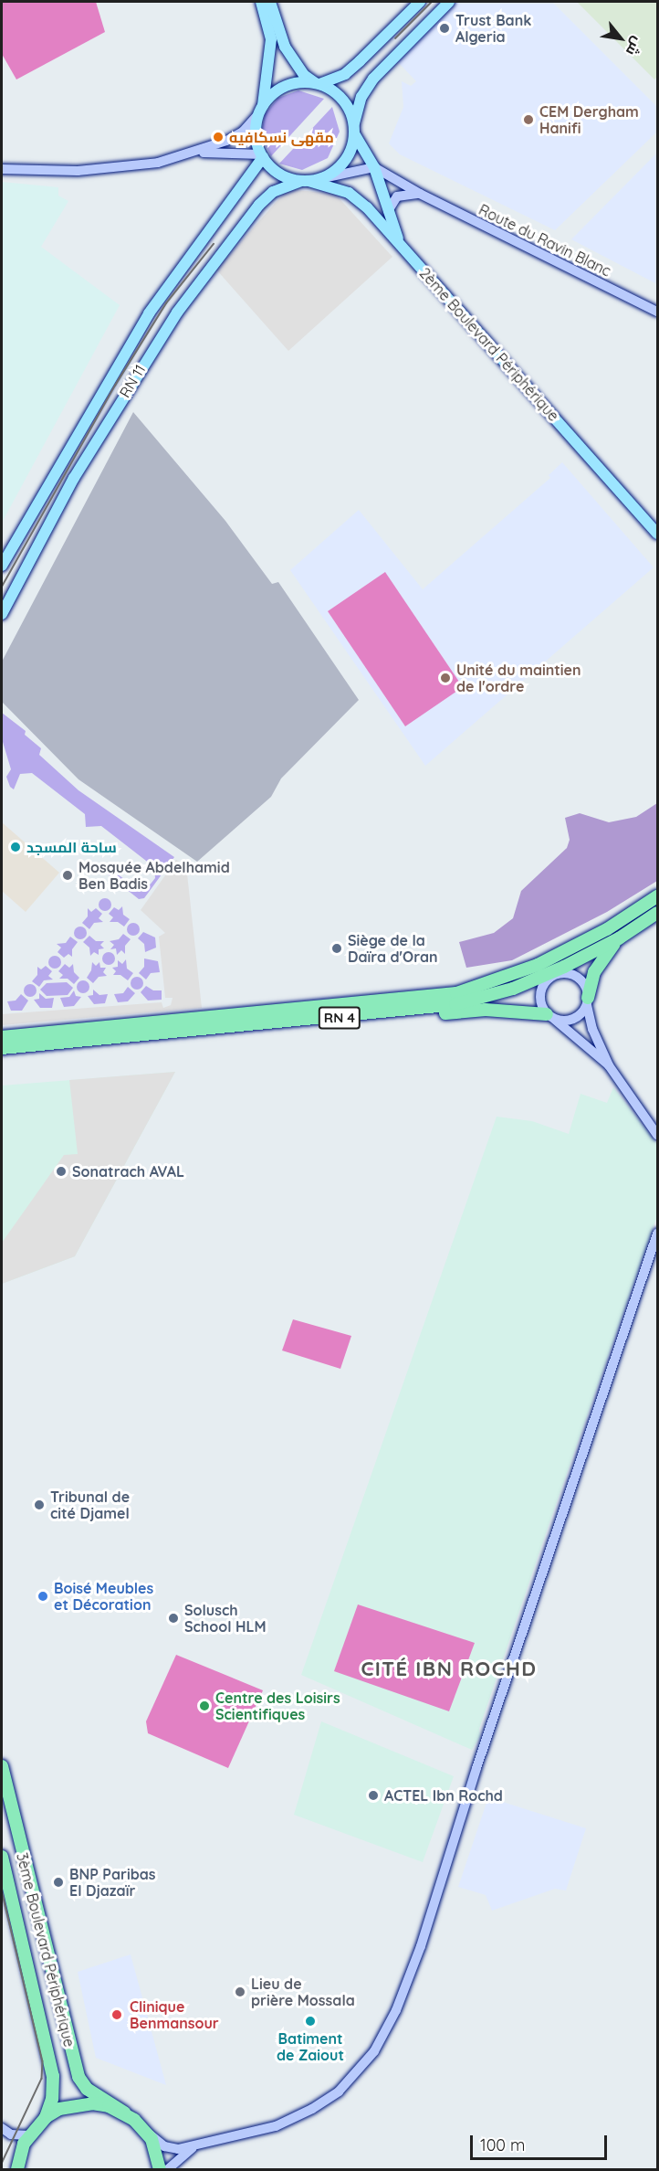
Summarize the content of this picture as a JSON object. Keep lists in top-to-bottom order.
{
  "streets": {
    "highway": ["RN 4", "3ème Boulevard Périphérique"],
    "main road": ["2ème Boulevard Périphérique", "RN 11"],
    "street": ["Route du Ravin Blanc"]
  },
  "crossings": [
    ["Route du Ravin Blanc", "2ème Boulevard Périphérique"],
    ["2ème Boulevard Périphérique", "RN 11"]
  ],
  "districts": ["CITÉ IBN ROCHD"],
  "places": [
    "Trust Bank Algeria",
    "CEM Dergham Hanifi",
    "مقهى نسكافيه",
    "Unité du maintien de l'ordre",
    "ساحة المسجد",
    "Mosquée Abdelhamid Ben Badis",
    "Siège de la Daïra d'Oran",
    "Sonatrach AVAL",
    "Tribunal de cité Djamel",
    "Boisé Meubles et Décoration",
    "Solusch School HLM",
    "Centre des Loisirs Scientifiques",
    "ACTEL Ibn Rochd",
    "BNP Paribas El Djazaïr",
    "Lieu de prière Mossala",
    "Clinique Benmansour",
    "Batiment de Zaiout"
  ],
  "scale_bar": "100 m",
  "north": "bottom right"
}
